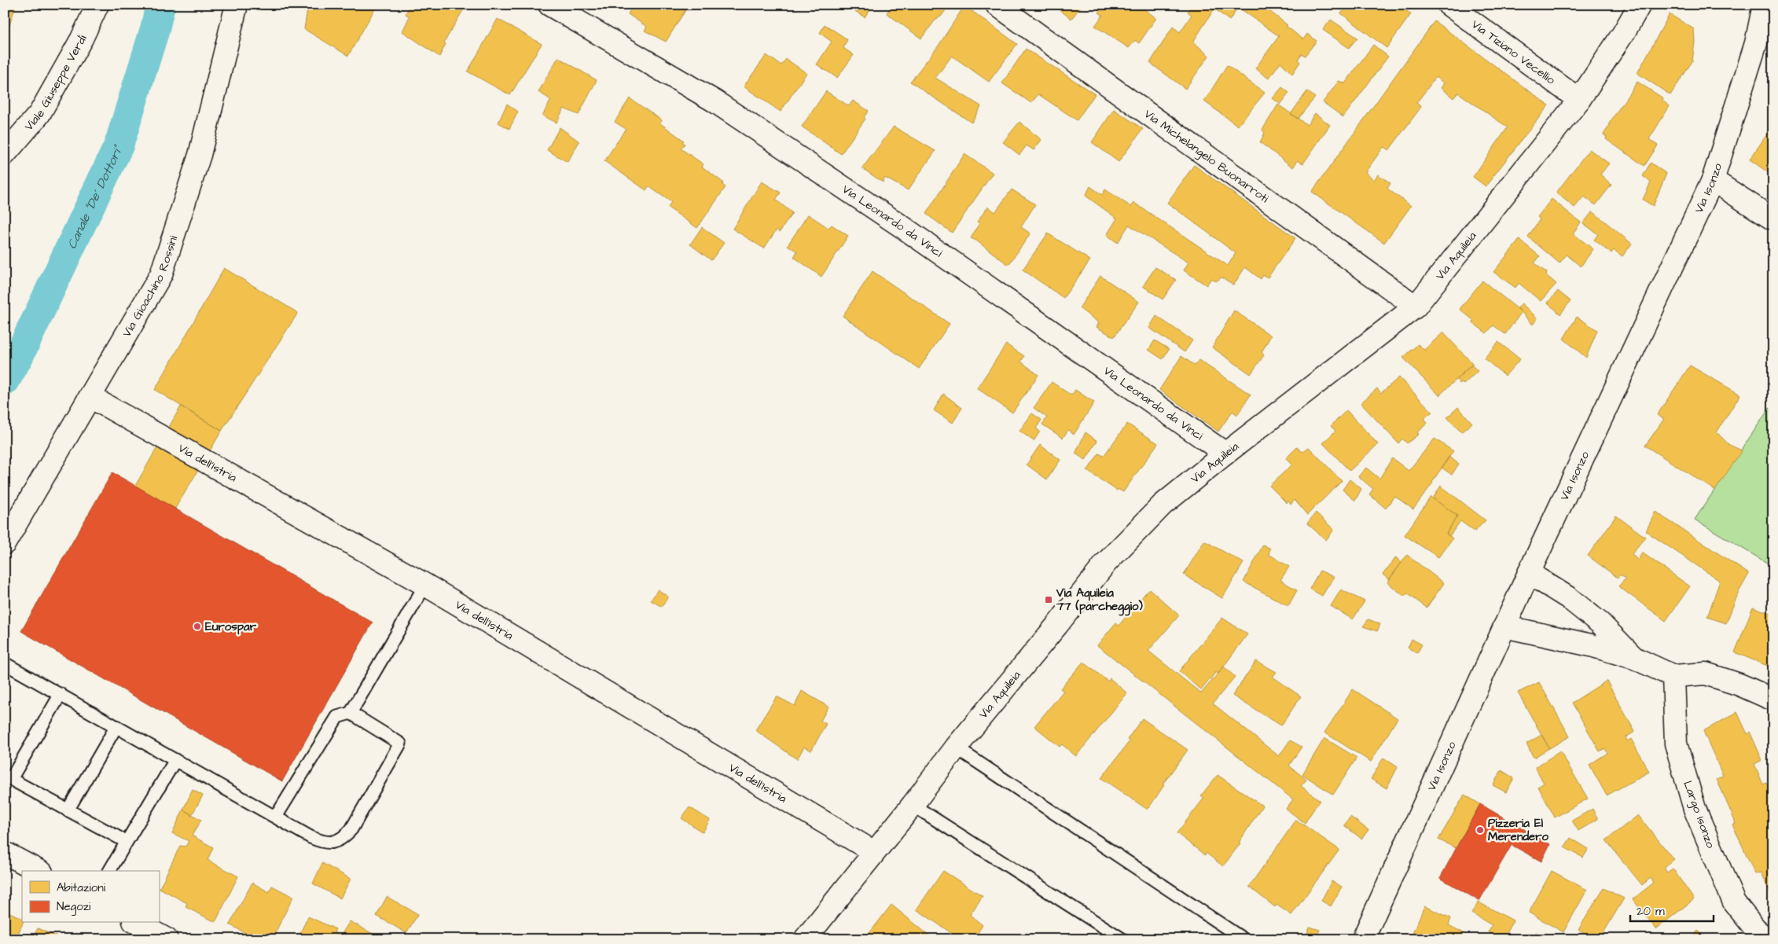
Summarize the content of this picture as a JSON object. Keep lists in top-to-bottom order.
{
  "streets": {
    "street": [
      "Via Tiziano Vecellio",
      "Viale Giuseppe Verdi",
      "Via Michelangelo Buonarroti",
      "Via Isonzo",
      "Via Leonardo da Vinci",
      "Via Aquileia",
      "Via Gioachino Rossini",
      "Via dell'Istria",
      "Largo Isonzo"
    ]
  },
  "crossings": [
    ["Via Tiziano Vecellio", "Via Aquileia"],
    ["Via Michelangelo Buonarroti", "Via Aquileia"],
    ["Via Leonardo da Vinci", "Via Aquileia"],
    ["Via Aquileia", "Via dell'Istria"],
    ["Via Gioachino Rossini", "Via dell'Istria"]
  ],
  "water": ["Canale \"De' Dottori\""],
  "places": {
    "transit": ["Via Aquileia 77 (parcheggio)"],
    "other": ["Eurospar", "Pizzeria El Merendero"]
  },
  "legend": ["Abitazioni", "Negozi"],
  "scale_bar": "20 m"
}
